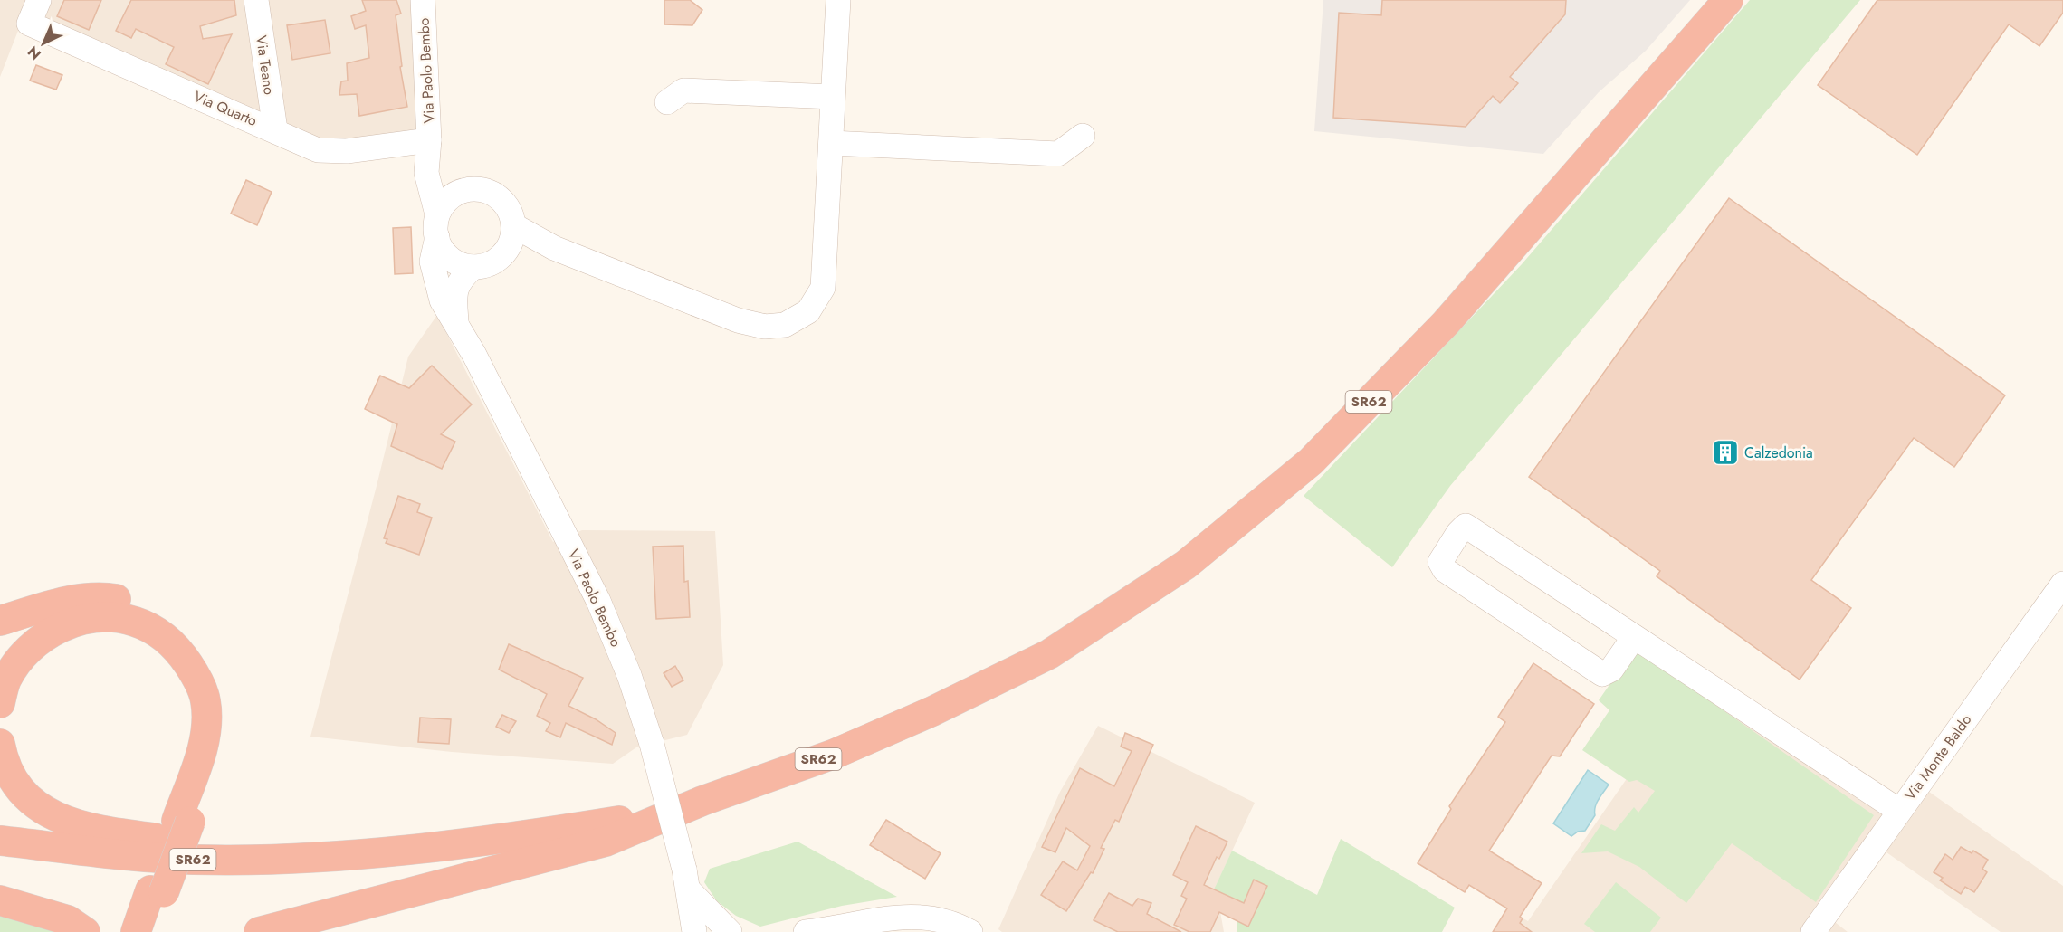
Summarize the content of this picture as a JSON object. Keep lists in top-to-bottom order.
{
  "streets": {
    "highway": ["SR62"],
    "street": [
      "Via Teano",
      "Via Paolo Bembo",
      "Via Quarto",
      "Via Monte Baldo"
    ]
  },
  "crossings": [
    ["Via Teano", "Via Quarto"],
    ["Via Paolo Bembo", "Via Quarto"]
  ],
  "places": {
    "building": ["Calzedonia"]
  },
  "north": "bottom left"
}
